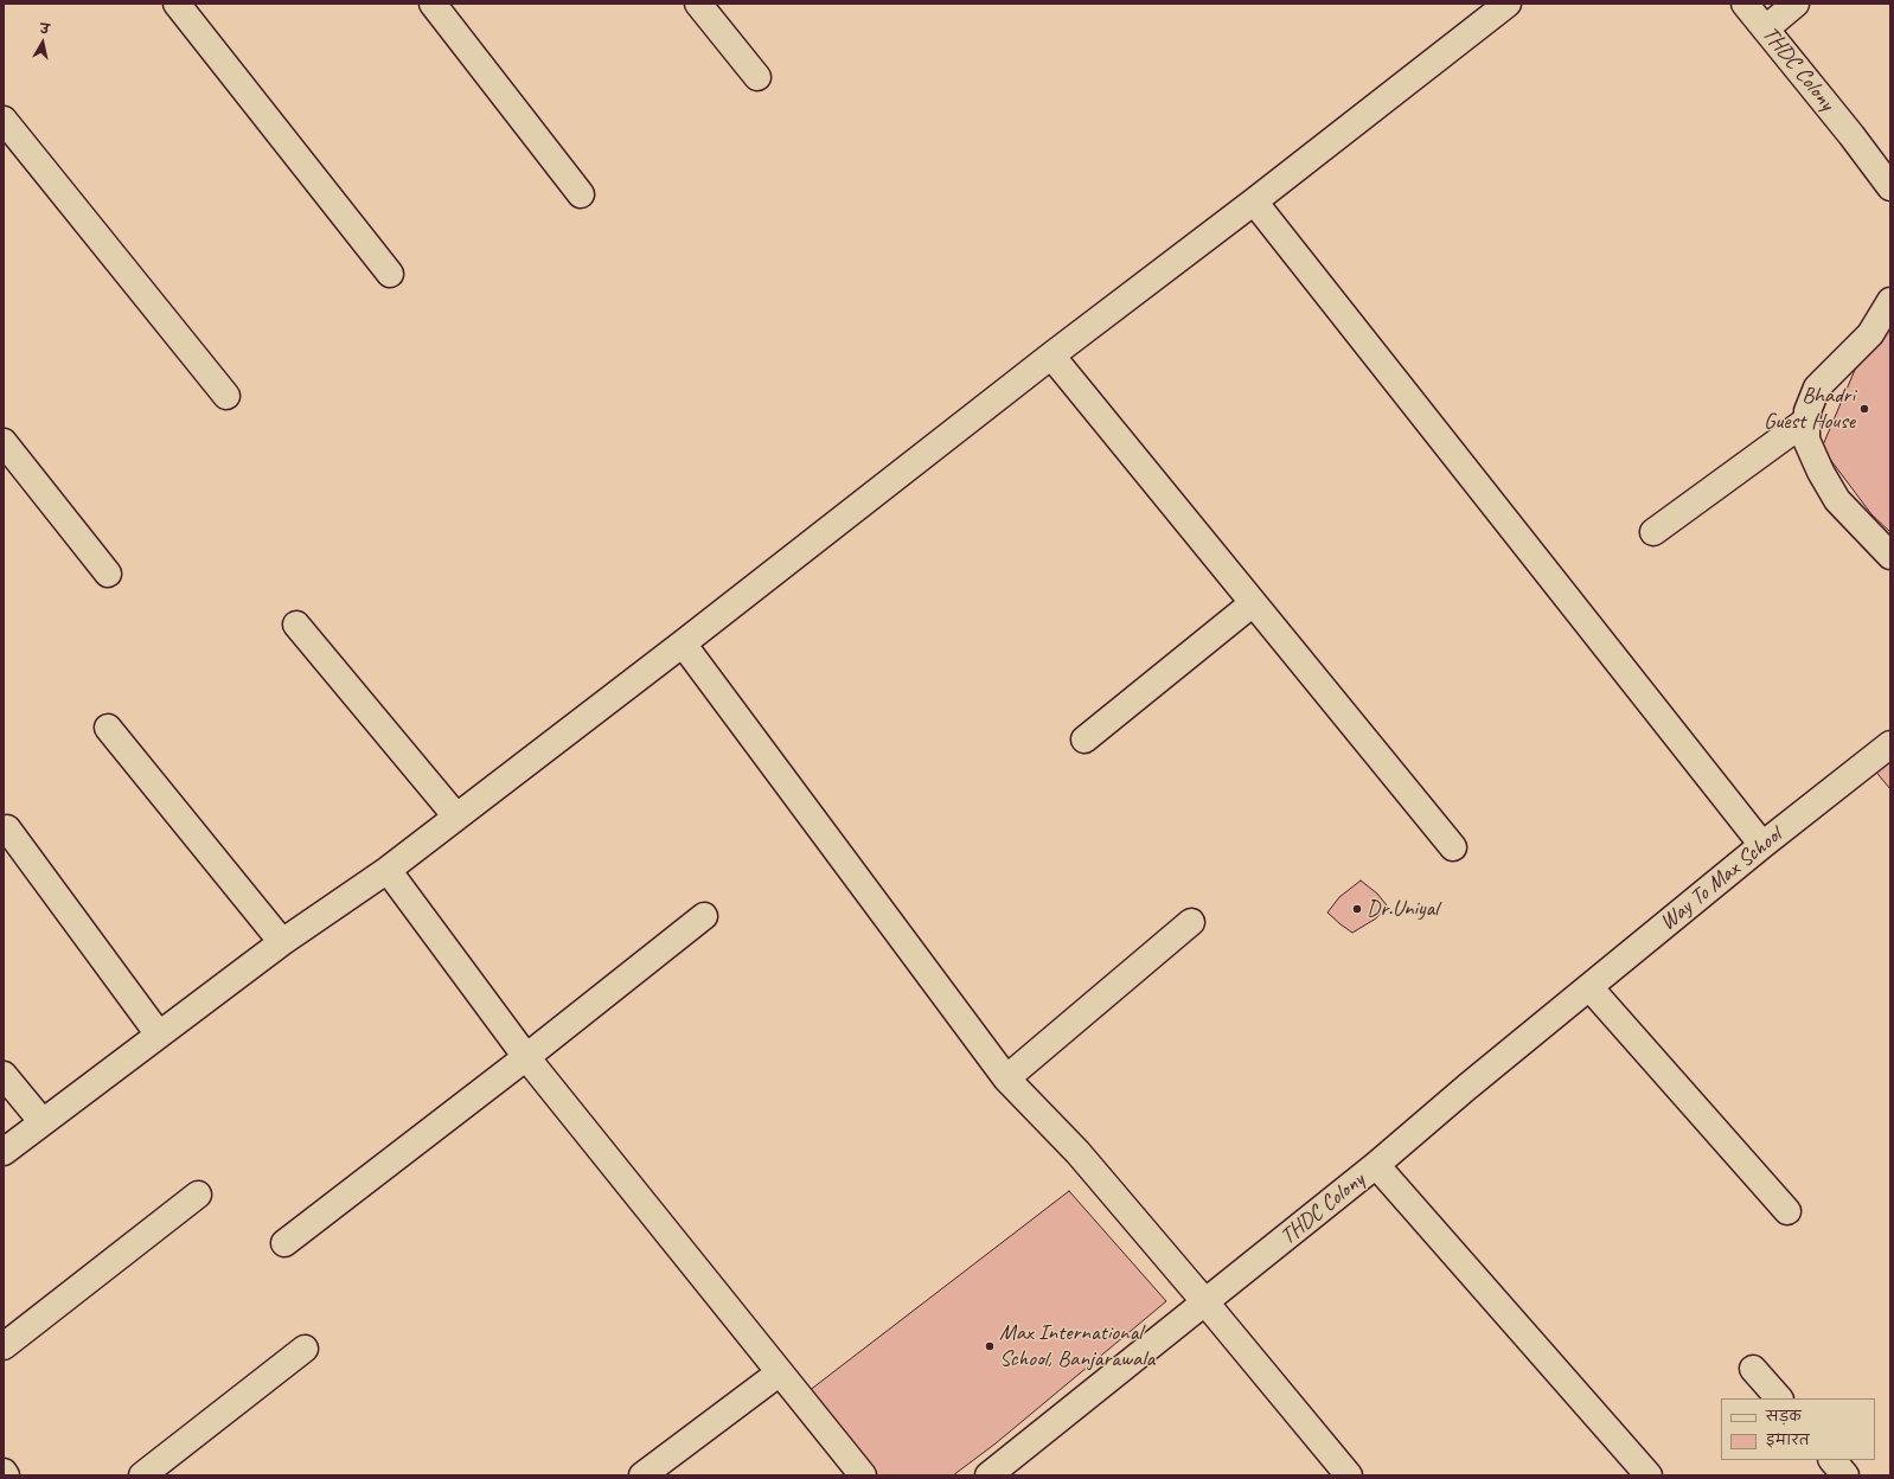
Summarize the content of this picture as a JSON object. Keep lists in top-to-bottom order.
{
  "streets": {
    "street": ["THDC Colony", "Way To Max School"]
  },
  "crossings": [
    ["THDC Colony", "Way To Max School"]
  ],
  "places": ["Bhadri Guest House", "Dr.Uniyal", "Max International School, Banjarawala"],
  "legend": ["सड़क", "इमारत"],
  "north": "top"
}
